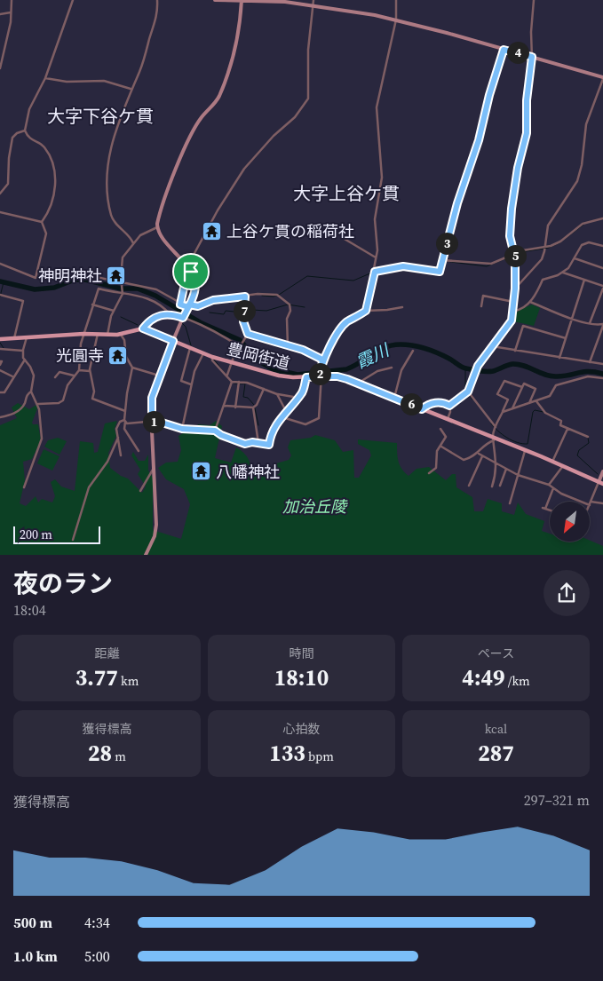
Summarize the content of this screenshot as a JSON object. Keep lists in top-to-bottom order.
{
  "streets": {
    "main road": ["豊岡街道"]
  },
  "districts": ["大字下谷ケ貫", "大字上谷ケ貫"],
  "water": ["霞川"],
  "parks": ["加治丘陵"],
  "places": {
    "temple": [
      "上谷ケ貫の稲荷社",
      "神明神社",
      "光圓寺",
      "八幡神社"
    ]
  },
  "scale_bar": "200 m",
  "north": "bottom left",
  "page": {
    "pins": [
      "4",
      "3",
      "5",
      "7",
      "2",
      "6",
      "1"
    ],
    "scale": "200 m",
    "heading": ["夜のラン", "18:04"],
    "stats": [
      ["距離", "3.77 km"],
      ["時間", "18:10"],
      ["ペース", "4:49 /km"],
      ["獲得標高", "28 m"],
      ["心拍数", "133 bpm"],
      ["kcal", "287"]
    ],
    "chart": ["獲得標高", "297–321 m"],
    "list": [
      {
        "name": "500 m",
        "note": "4:34"
      },
      {
        "name": "1.0 km",
        "note": "5:00"
      }
    ]
  }
}
